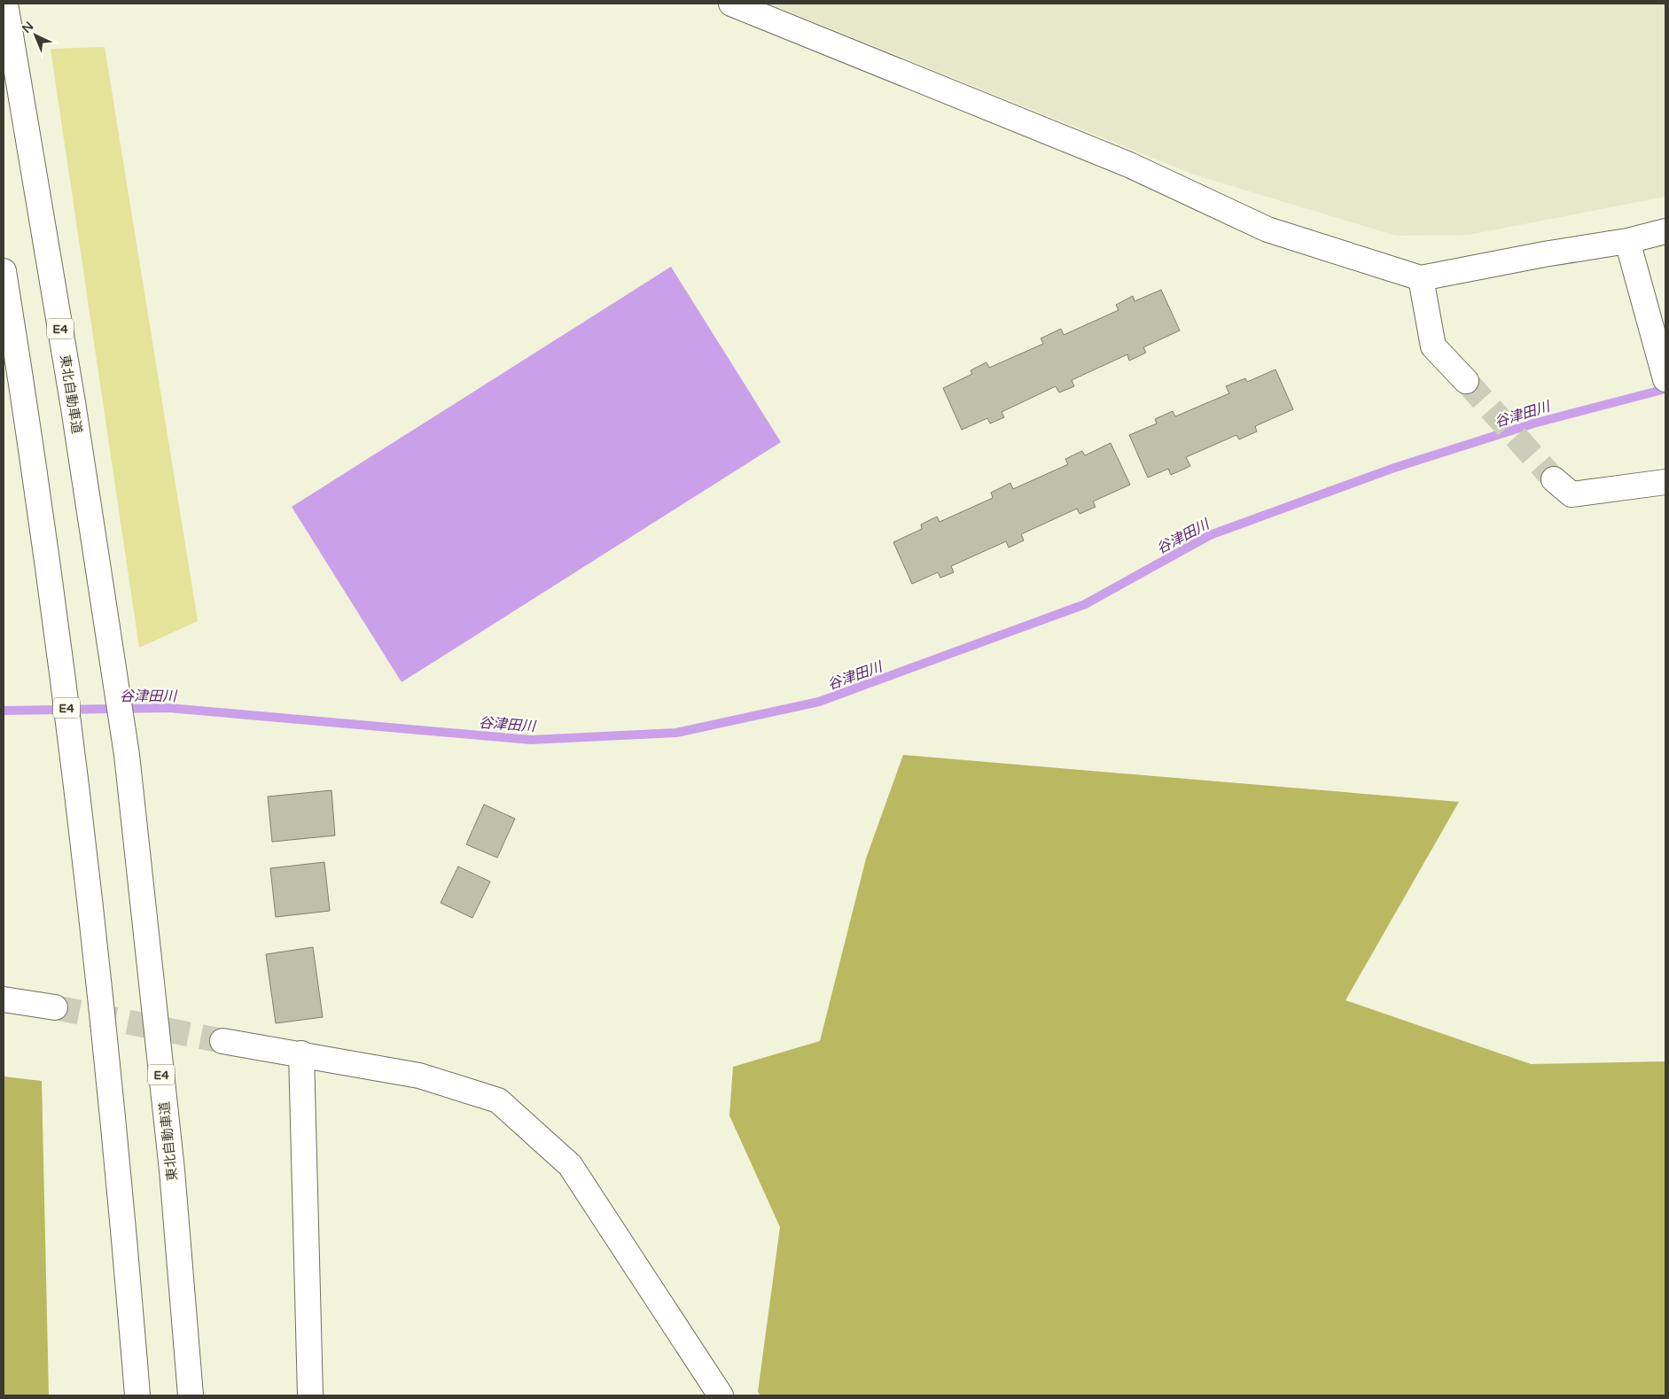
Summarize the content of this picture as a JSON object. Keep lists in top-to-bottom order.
{
  "streets": {
    "main road": ["E4", "東北自動車道"]
  },
  "water": ["谷津田川"],
  "north": "top left"
}
